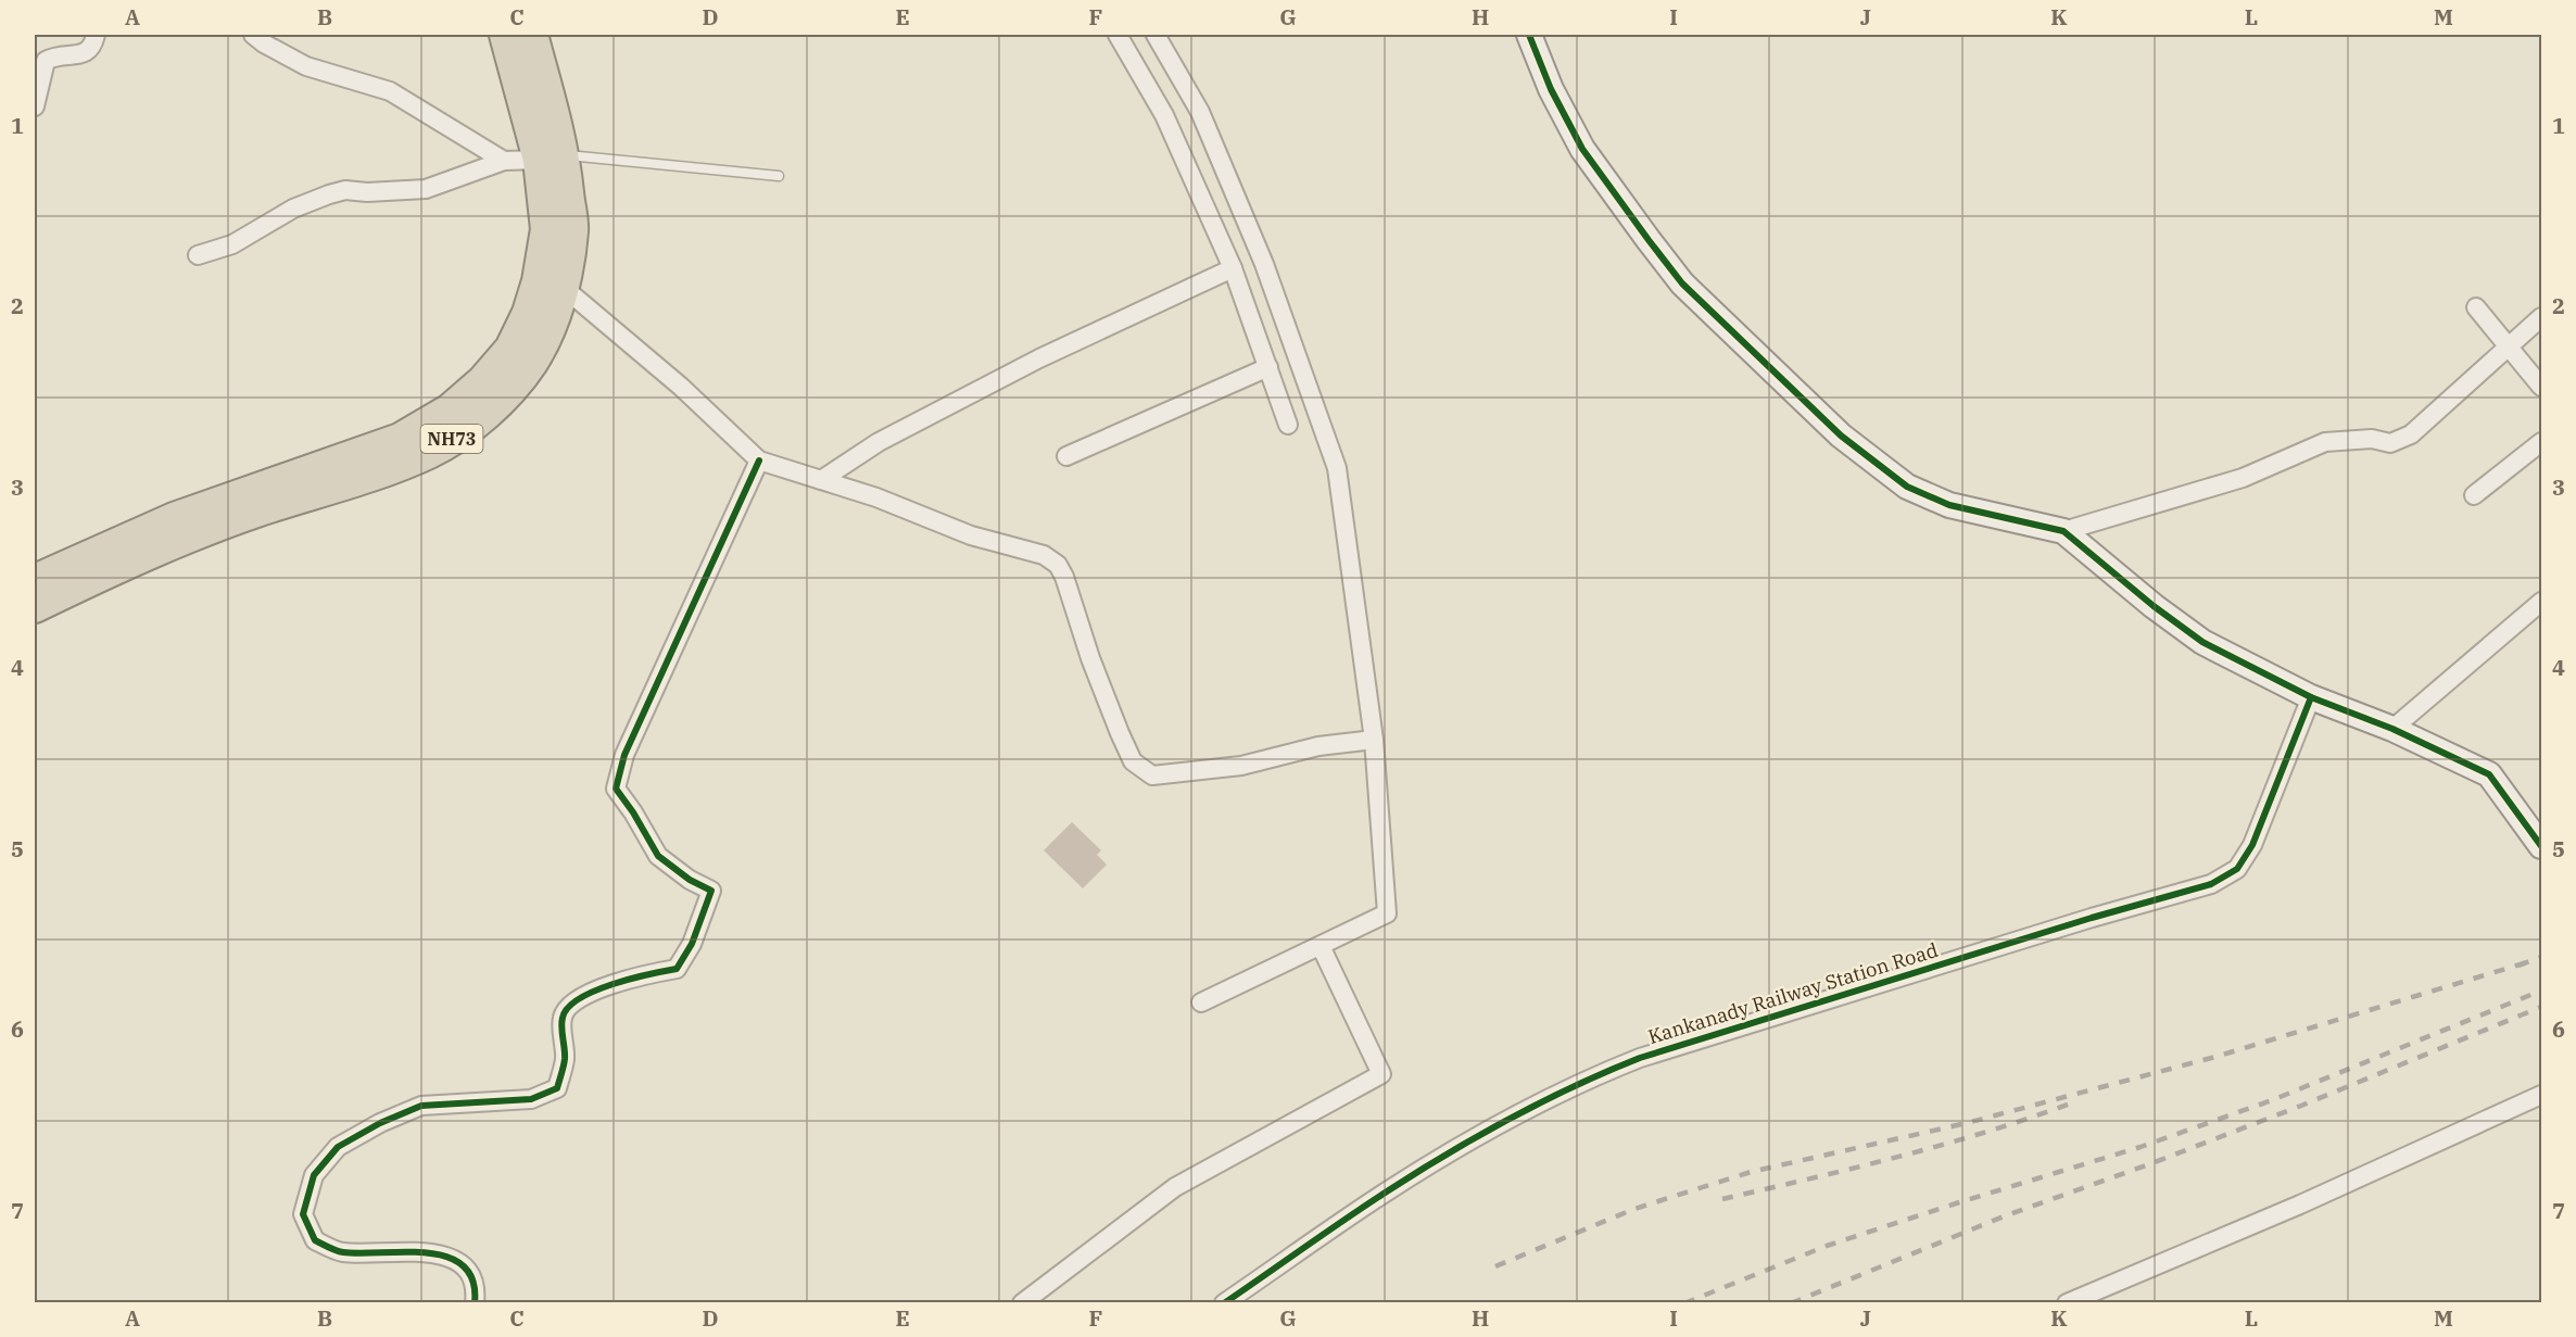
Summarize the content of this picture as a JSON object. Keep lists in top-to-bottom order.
{
  "streets": {
    "highway": ["NH73"],
    "street": ["Kankanady Railway Station Road"]
  },
  "grid": {
    "columns": [
      "A",
      "B",
      "C",
      "D",
      "E",
      "F",
      "G",
      "H",
      "I",
      "J",
      "K",
      "L",
      "M"
    ],
    "rows": [
      "1",
      "2",
      "3",
      "4",
      "5",
      "6",
      "7"
    ]
  }
}
